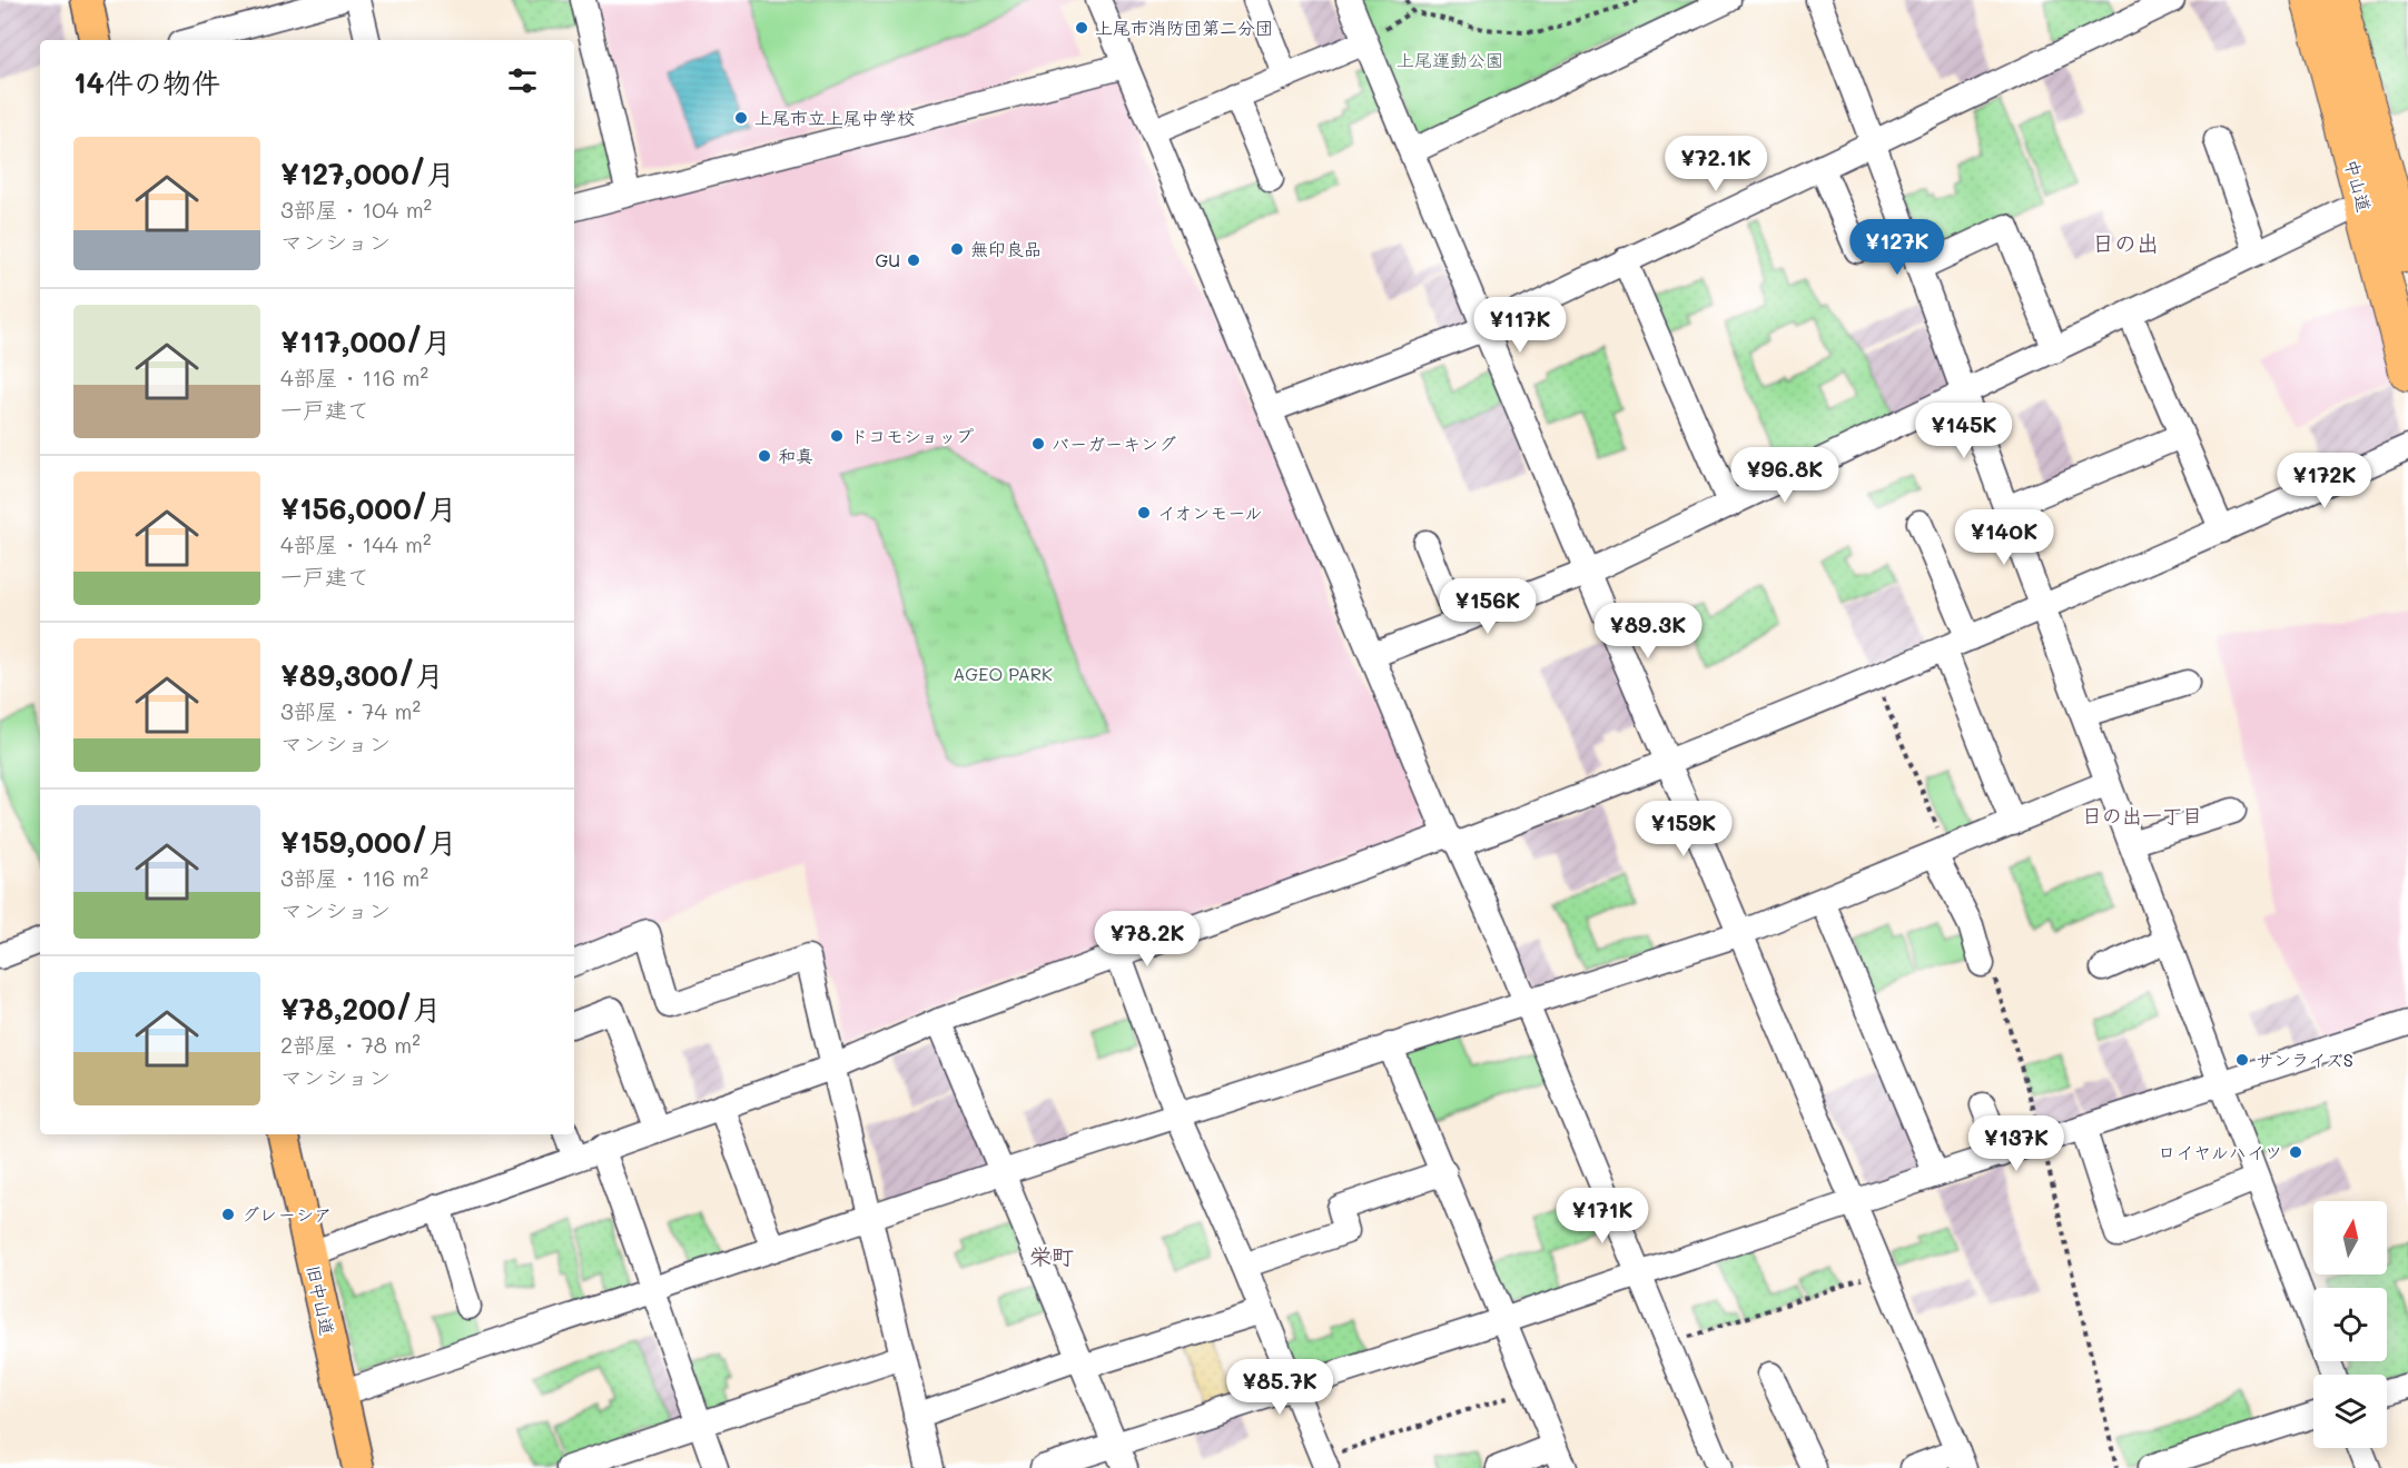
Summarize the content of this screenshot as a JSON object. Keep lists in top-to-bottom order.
{
  "streets": {
    "highway": ["中山道"],
    "main road": ["旧中山道"]
  },
  "districts": ["日の出", "日の出一丁目", "栄町"],
  "parks": ["上尾運動公園", "AGEO PARK"],
  "places": [
    "上尾市消防団第二分団",
    "上尾市立上尾中学校",
    "無印良品",
    "GU",
    "ドコモショップ",
    "バーガーキング",
    "和真",
    "イオンモール",
    "サンライズS",
    "ロイヤルハイツ",
    "グレーシア"
  ],
  "north": "top",
  "page": {
    "heading": "14件の物件",
    "list": [
      {
        "name": "¥127,000/月",
        "note": "3部屋 · 104 m² · マンション"
      },
      {
        "name": "¥117,000/月",
        "note": "4部屋 · 116 m² · 一戸建て"
      },
      {
        "name": "¥156,000/月",
        "note": "4部屋 · 144 m² · 一戸建て"
      },
      {
        "name": "¥89,300/月",
        "note": "3部屋 · 74 m² · マンション"
      },
      {
        "name": "¥159,000/月",
        "note": "3部屋 · 116 m² · マンション"
      },
      {
        "name": "¥78,200/月",
        "note": "2部屋 · 78 m² · マンション"
      }
    ],
    "price": [
      "¥72.1K",
      "¥127K",
      "¥117K",
      "¥145K",
      "¥96.8K",
      "¥172K",
      "¥140K",
      "¥156K",
      "¥89.3K",
      "¥159K",
      "¥78.2K",
      "¥137K",
      "¥171K",
      "¥85.7K"
    ]
  }
}
